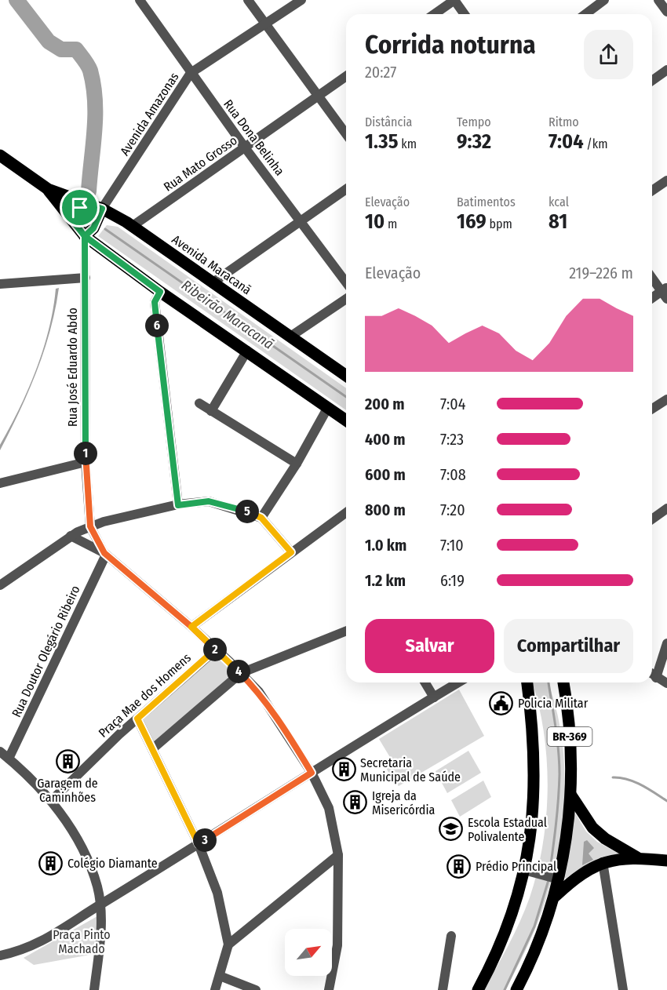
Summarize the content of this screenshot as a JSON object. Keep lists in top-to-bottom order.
{
  "streets": {
    "main road": ["Avenida Maracanã", "BR-369"],
    "street": [
      "Avenida Amazonas",
      "Rua Dona Belinha",
      "Rua Mato Grosso",
      "Rua José Eduardo Abdo",
      "Rua Doutor Olegário Ribeiro",
      "Praça Mae dos Homens"
    ]
  },
  "crossings": [
    ["Avenida Amazonas", "Rua Dona Belinha"],
    ["Avenida Amazonas", "Avenida Maracanã"],
    ["Rua Dona Belinha", "Rua Mato Grosso"],
    ["Rua Mato Grosso", "Avenida Maracanã"],
    ["Avenida Maracanã", "Rua José Eduardo Abdo"]
  ],
  "water": ["Ribeirão Maracanã"],
  "parks": ["Praça Pinto Machado"],
  "places": {
    "public building": ["Policia Militar"],
    "building": [
      "Garagem de Caminhões",
      "Secretaria Municipal de Saúde",
      "Igreja da Misericórdia",
      "Colégio Diamante",
      "Prédio Principal"
    ],
    "school or university": ["Escola Estadual Polivalente"]
  },
  "north": "top right",
  "page": {
    "heading": ["Corrida noturna", "20:27"],
    "stats": [
      ["Distância", "1.35 km"],
      ["Tempo", "9:32"],
      ["Ritmo", "7:04 /km"],
      ["Elevação", "10 m"],
      ["Batimentos", "169 bpm"],
      ["kcal", "81"]
    ],
    "chart": ["Elevação", "219–226 m"],
    "pins": [
      "6",
      "1",
      "5",
      "2",
      "4",
      "3"
    ],
    "list": [
      {
        "name": "200 m",
        "note": "7:04"
      },
      {
        "name": "400 m",
        "note": "7:23"
      },
      {
        "name": "600 m",
        "note": "7:08"
      },
      {
        "name": "800 m",
        "note": "7:20"
      },
      {
        "name": "1.0 km",
        "note": "7:10"
      },
      {
        "name": "1.2 km",
        "note": "6:19"
      }
    ],
    "buttons": ["Salvar", "Compartilhar"]
  }
}
